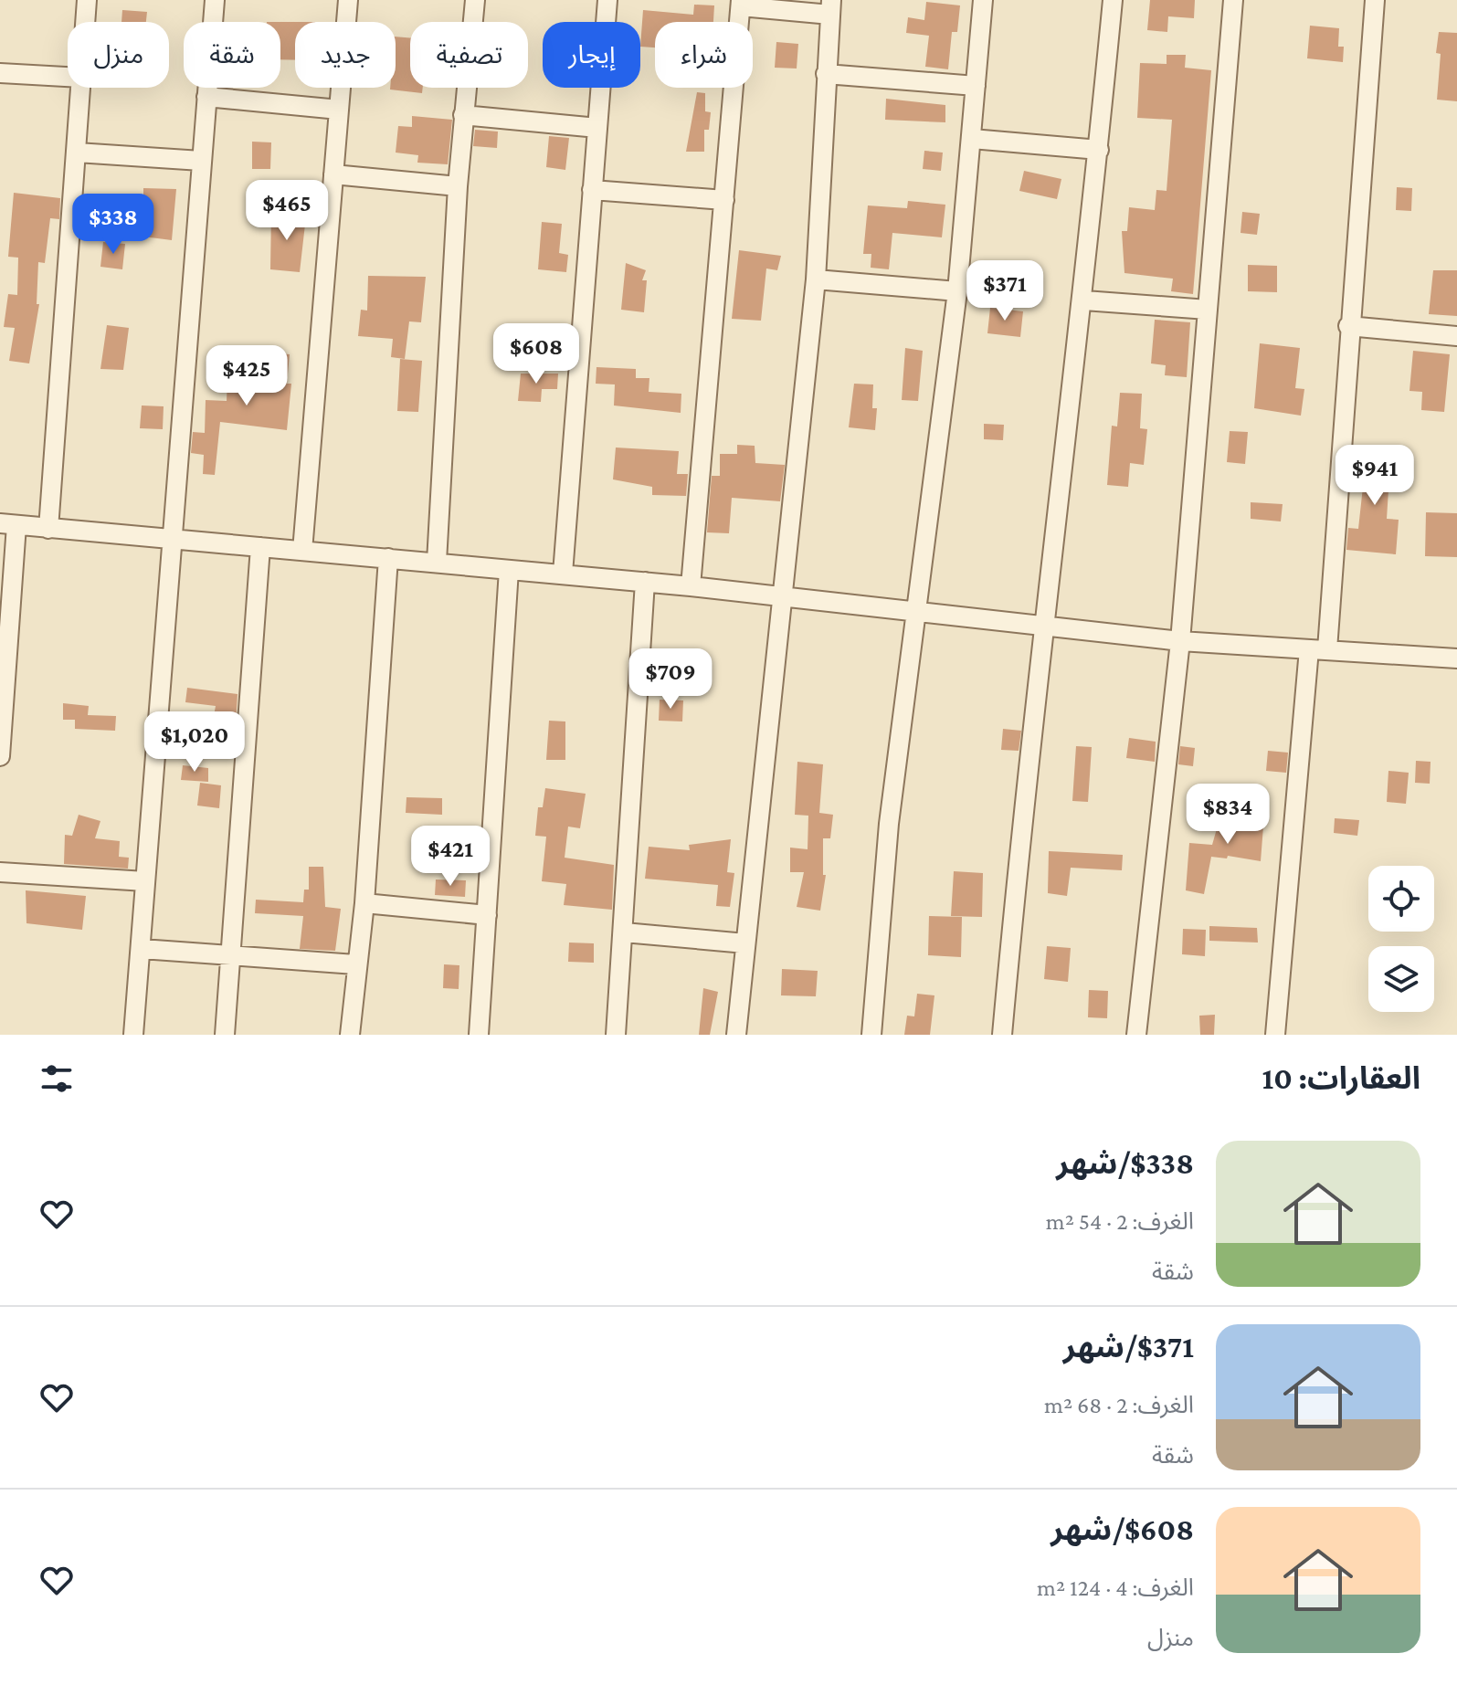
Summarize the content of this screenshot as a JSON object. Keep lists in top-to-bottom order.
{
  "page": {
    "chip": [
      "شراء",
      "إيجار",
      "تصفية",
      "جديد",
      "شقة",
      "منزل"
    ],
    "price": [
      "$465",
      "$338",
      "$371",
      "$608",
      "$425",
      "$941",
      "$709",
      "$1,020",
      "$834",
      "$421"
    ],
    "heading": "العقارات: 10",
    "list": [
      {
        "name": "$338/شهر",
        "note": "الغرف: 2 · 54 m² · شقة"
      },
      {
        "name": "$371/شهر",
        "note": "الغرف: 2 · 68 m² · شقة"
      },
      {
        "name": "$608/شهر",
        "note": "الغرف: 4 · 124 m² · منزل"
      }
    ]
  }
}
